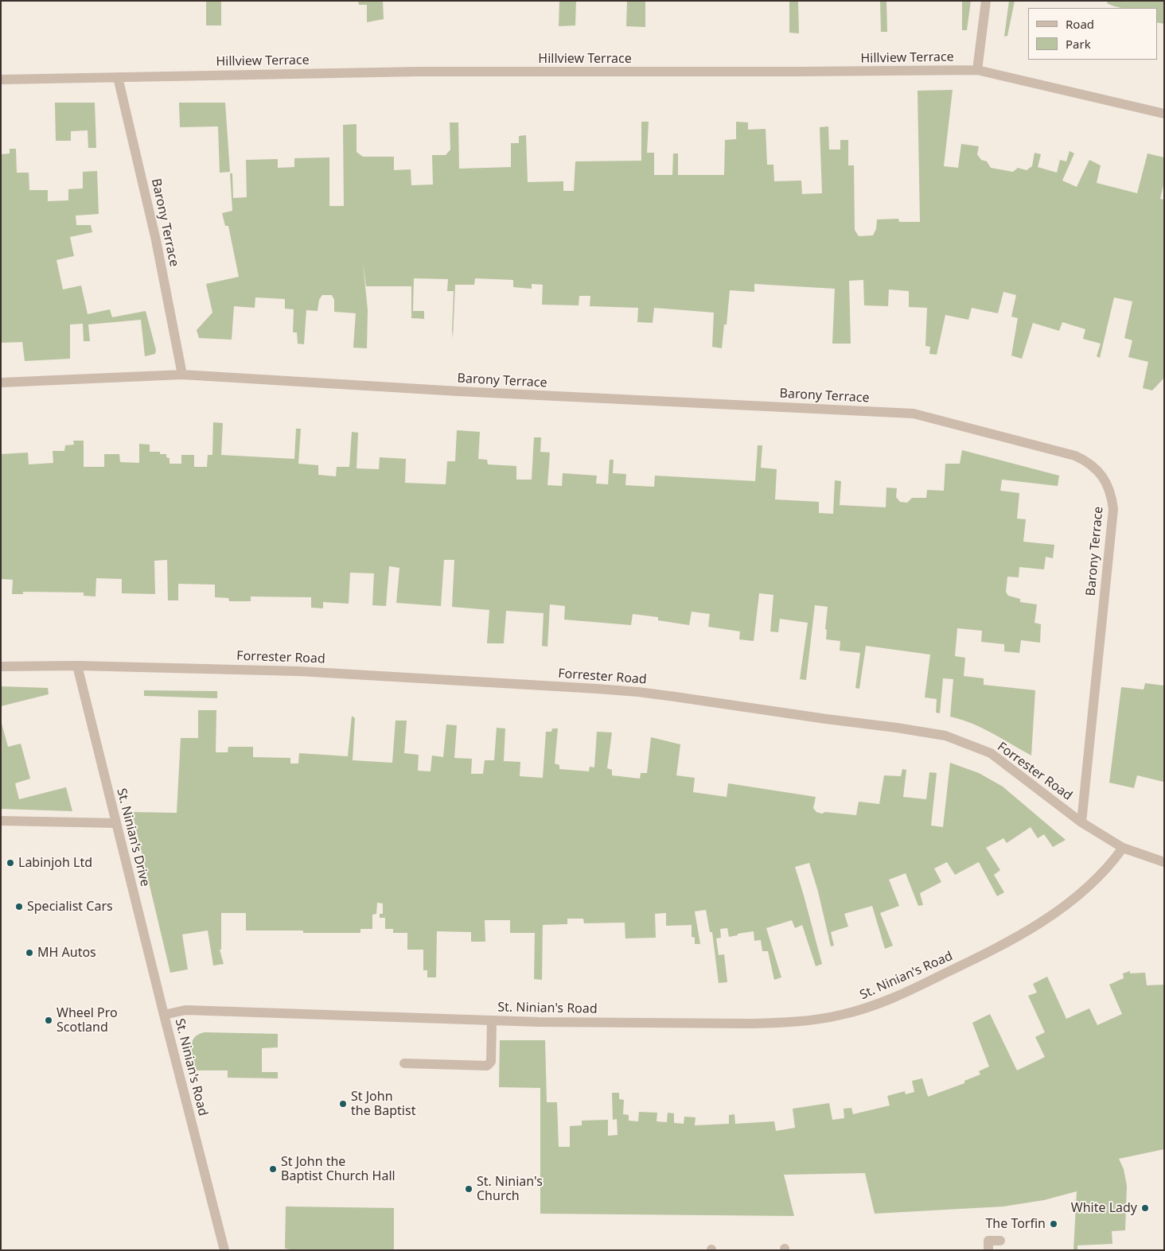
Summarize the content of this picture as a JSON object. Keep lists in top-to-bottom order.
{
  "streets": {
    "street": [
      "Hillview Terrace",
      "Barony Terrace",
      "Forrester Road",
      "St. Ninian's Drive",
      "St. Ninian's Road"
    ]
  },
  "crossings": [
    ["Hillview Terrace", "Barony Terrace"],
    ["Barony Terrace", "Forrester Road"],
    ["Forrester Road", "St. Ninian's Drive"],
    ["Forrester Road", "St. Ninian's Road"],
    ["St. Ninian's Drive", "St. Ninian's Road"]
  ],
  "places": [
    "Labinjoh Ltd",
    "Specialist Cars",
    "MH Autos",
    "Wheel Pro Scotland",
    "St John the Baptist",
    "St John the Baptist Church Hall",
    "St. Ninian's Church",
    "White Lady",
    "The Torfin"
  ],
  "legend": ["Road", "Park"]
}
